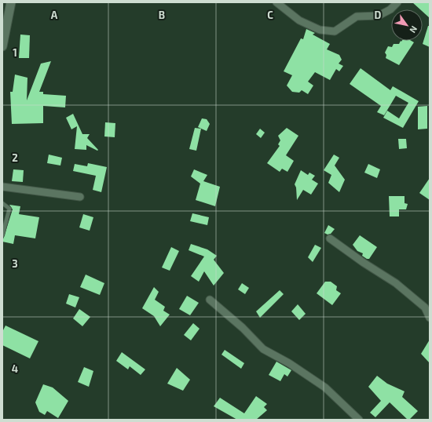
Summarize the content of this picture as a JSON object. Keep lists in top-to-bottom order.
{
  "north": "bottom right",
  "grid": {
    "columns": [
      "A",
      "B",
      "C",
      "D"
    ],
    "rows": [
      "1",
      "2",
      "3",
      "4"
    ]
  }
}
